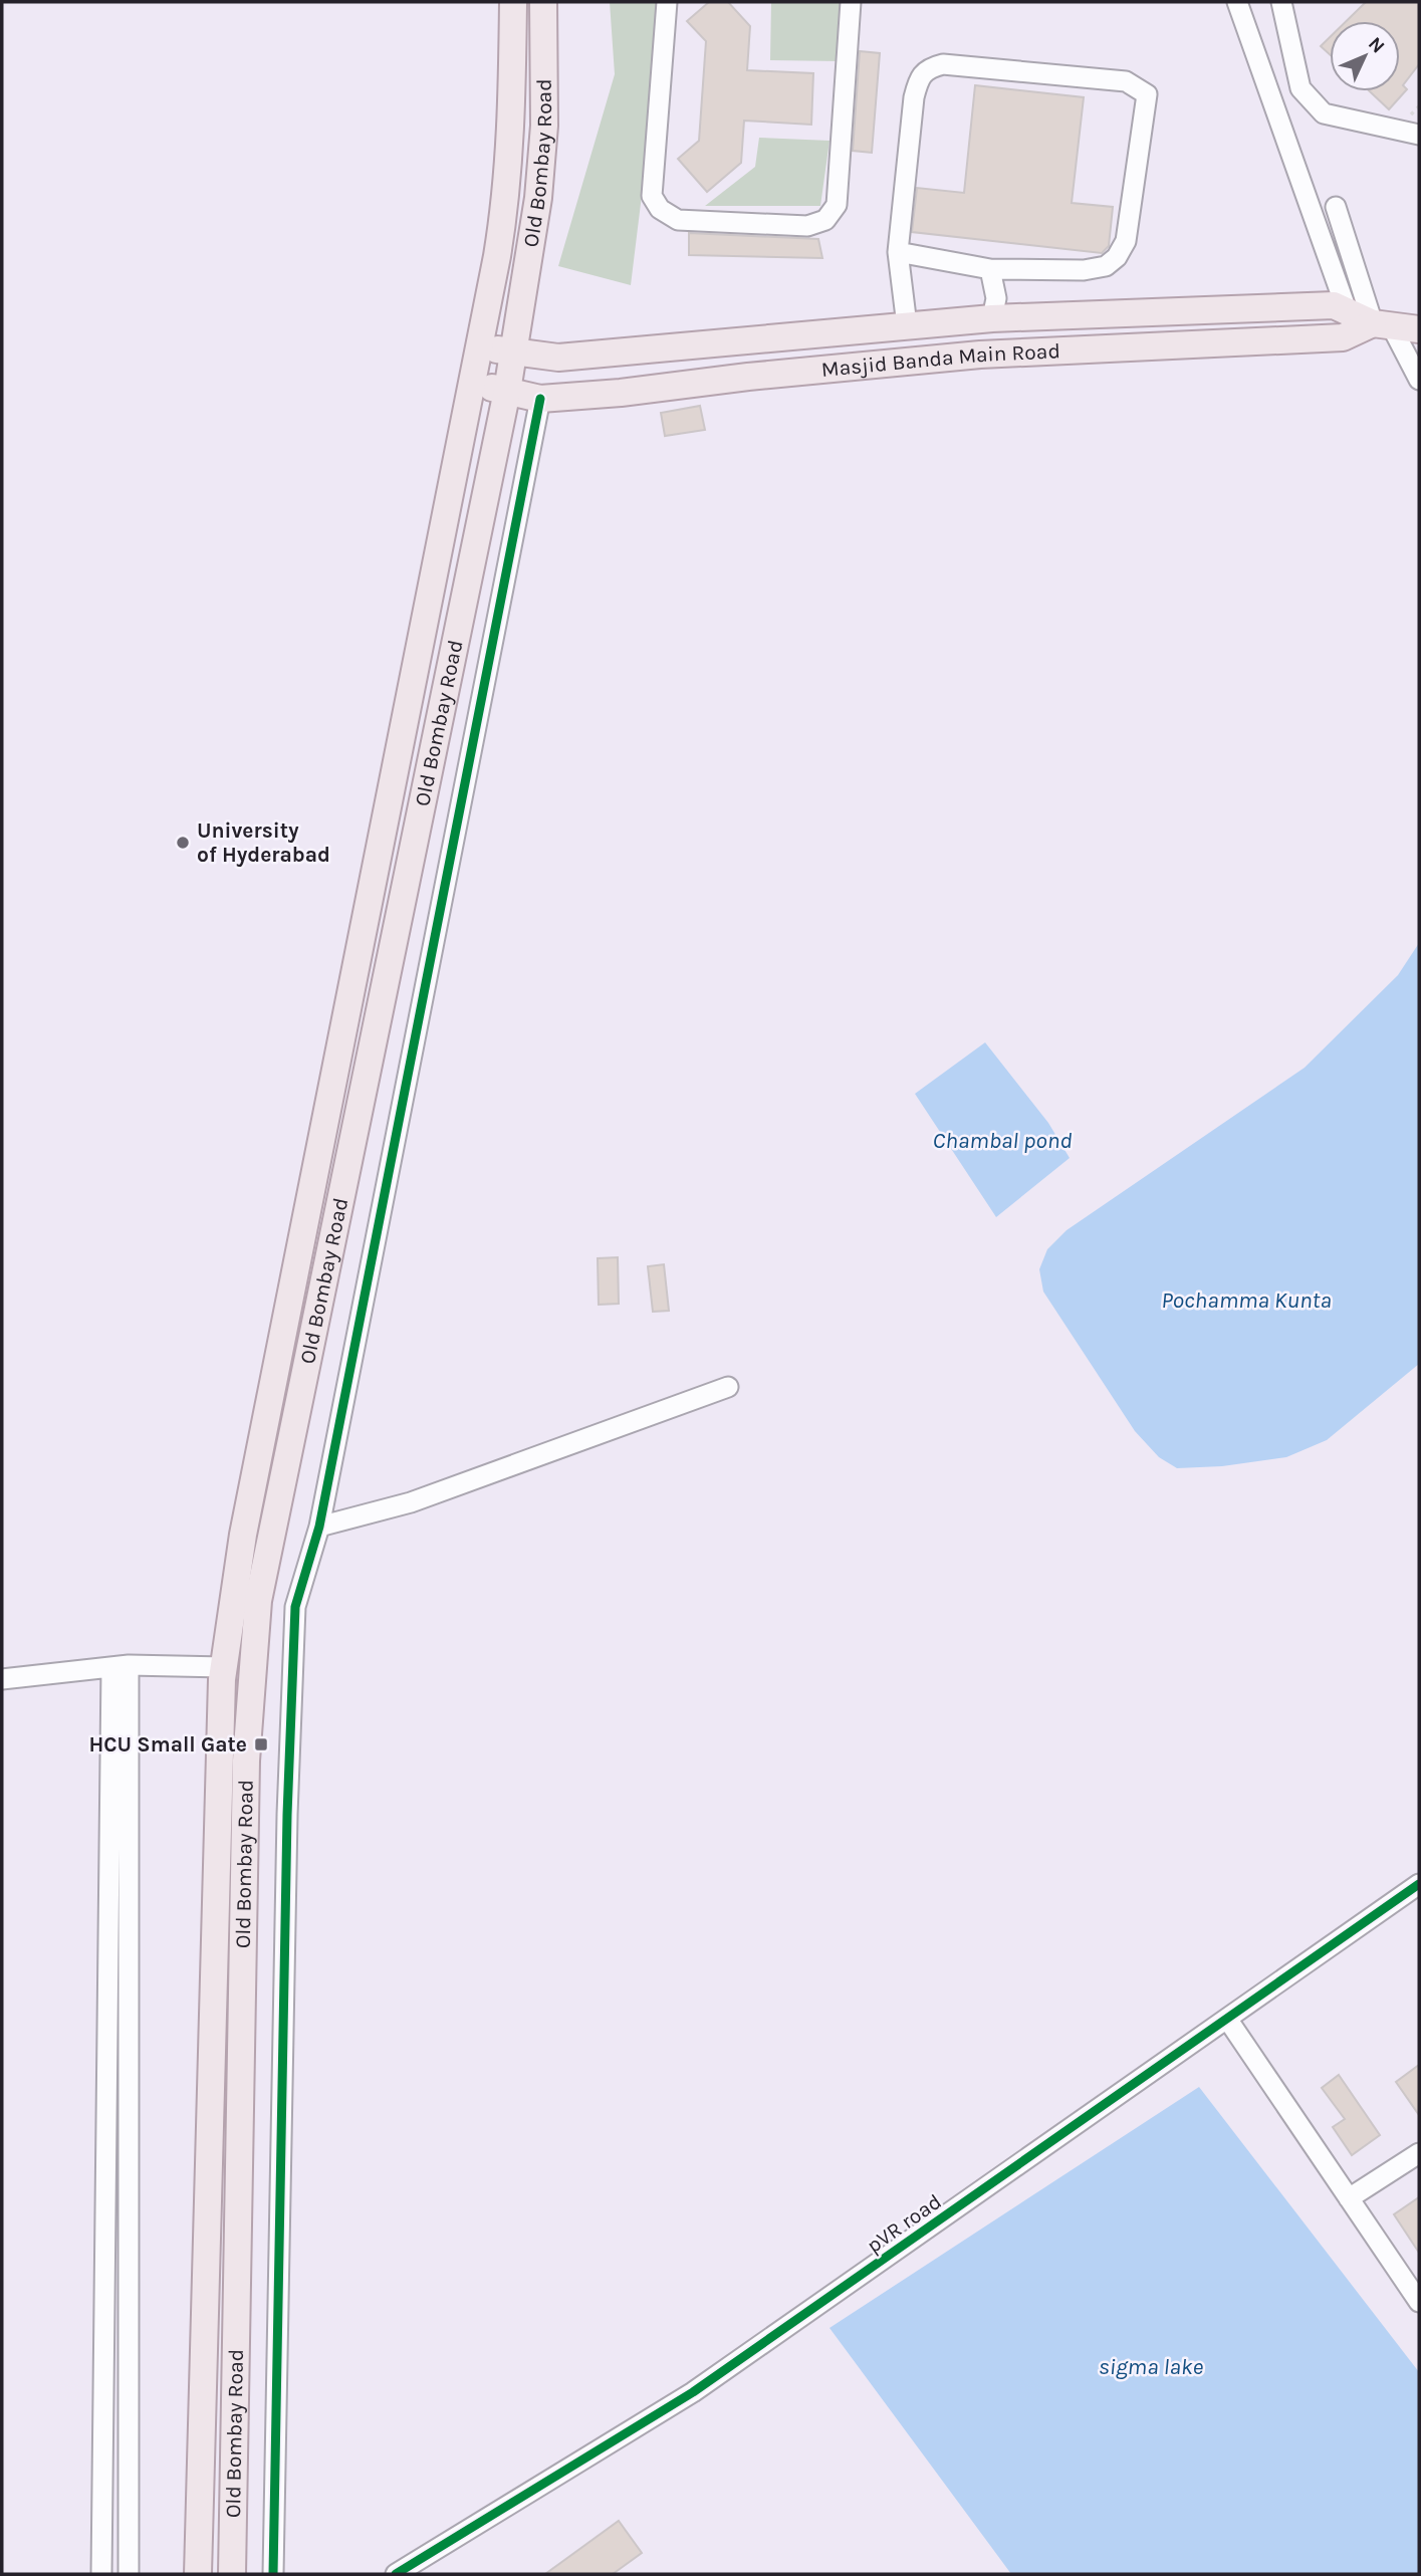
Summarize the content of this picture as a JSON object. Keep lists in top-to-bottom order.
{
  "streets": {
    "main road": ["Old Bombay Road", "Masjid Banda Main Road"],
    "street": ["pVR road"]
  },
  "crossings": [
    ["Old Bombay Road", "Masjid Banda Main Road"]
  ],
  "water": ["Chambal pond", "Pochamma Kunta", "sigma lake"],
  "places": {
    "other": ["University of Hyderabad"],
    "transit": ["HCU Small Gate"]
  },
  "north": "top right"
}
